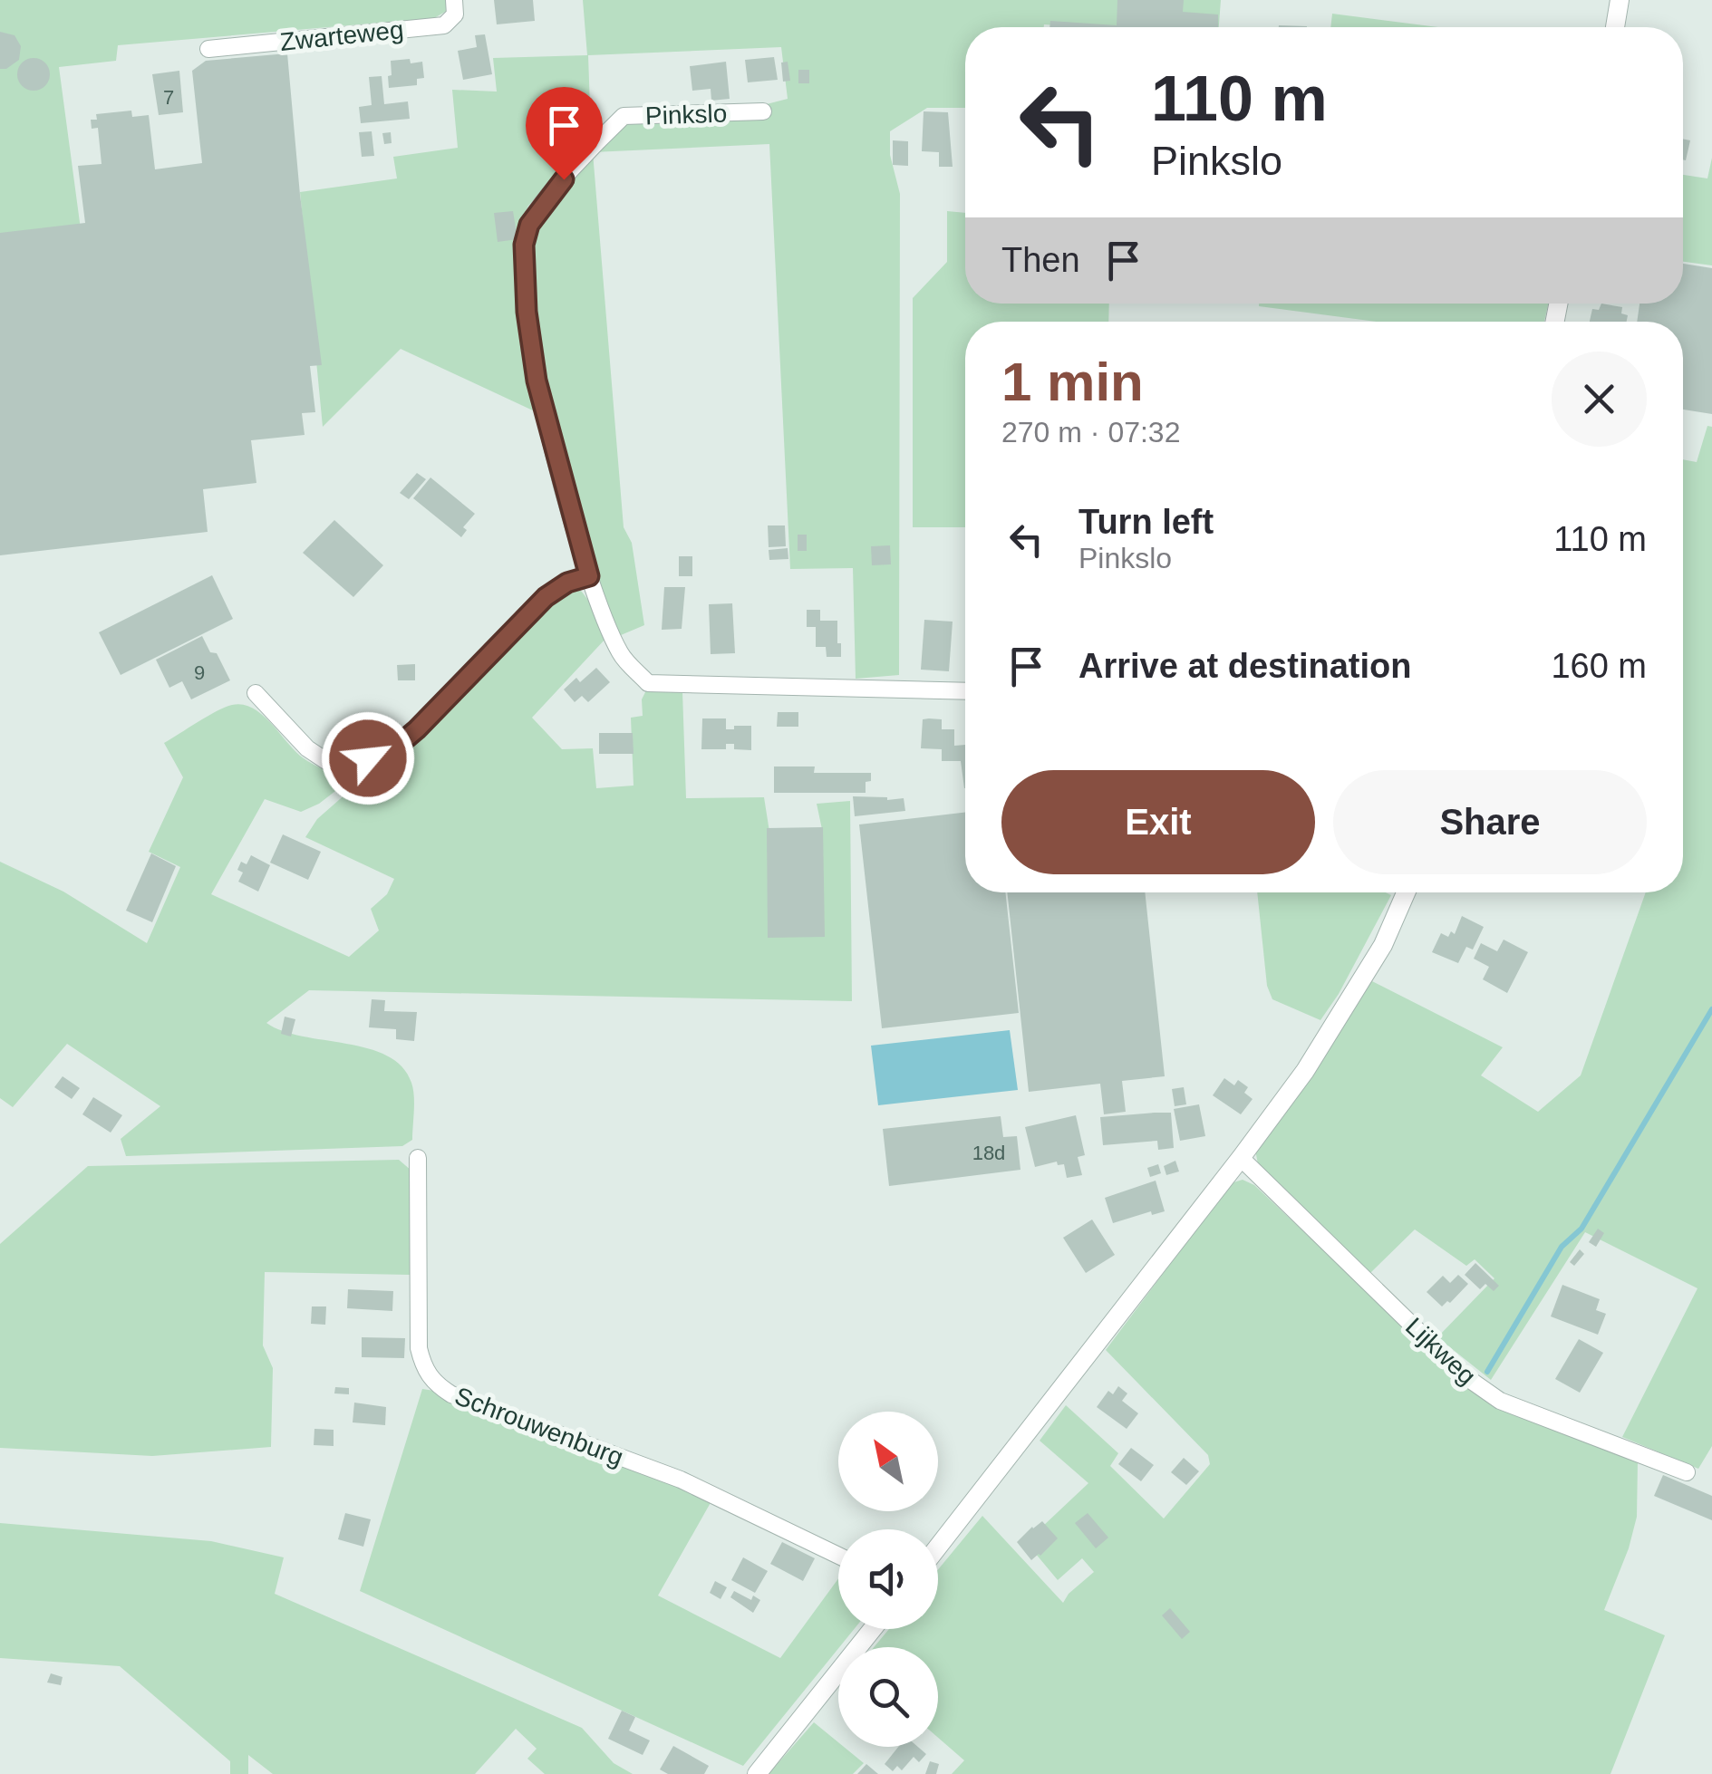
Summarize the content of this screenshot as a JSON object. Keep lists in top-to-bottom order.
{
  "streets": {
    "street": [
      "Zwarteweg",
      "Pinkslo",
      "Lijkweg",
      "Schrouwenburg"
    ]
  },
  "house_numbers": ["7", "9", "18d"],
  "north": "top left",
  "page": {
    "turn": ["110 m", "Pinkslo"],
    "then": "Then",
    "heading": ["1 min", "270 m · 07:32"],
    "list": [
      {
        "name": "Turn left",
        "note": "Pinkslo",
        "value": "110 m"
      },
      {
        "name": "Arrive at destination",
        "value": "160 m"
      }
    ],
    "buttons": ["Exit", "Share"]
  }
}
